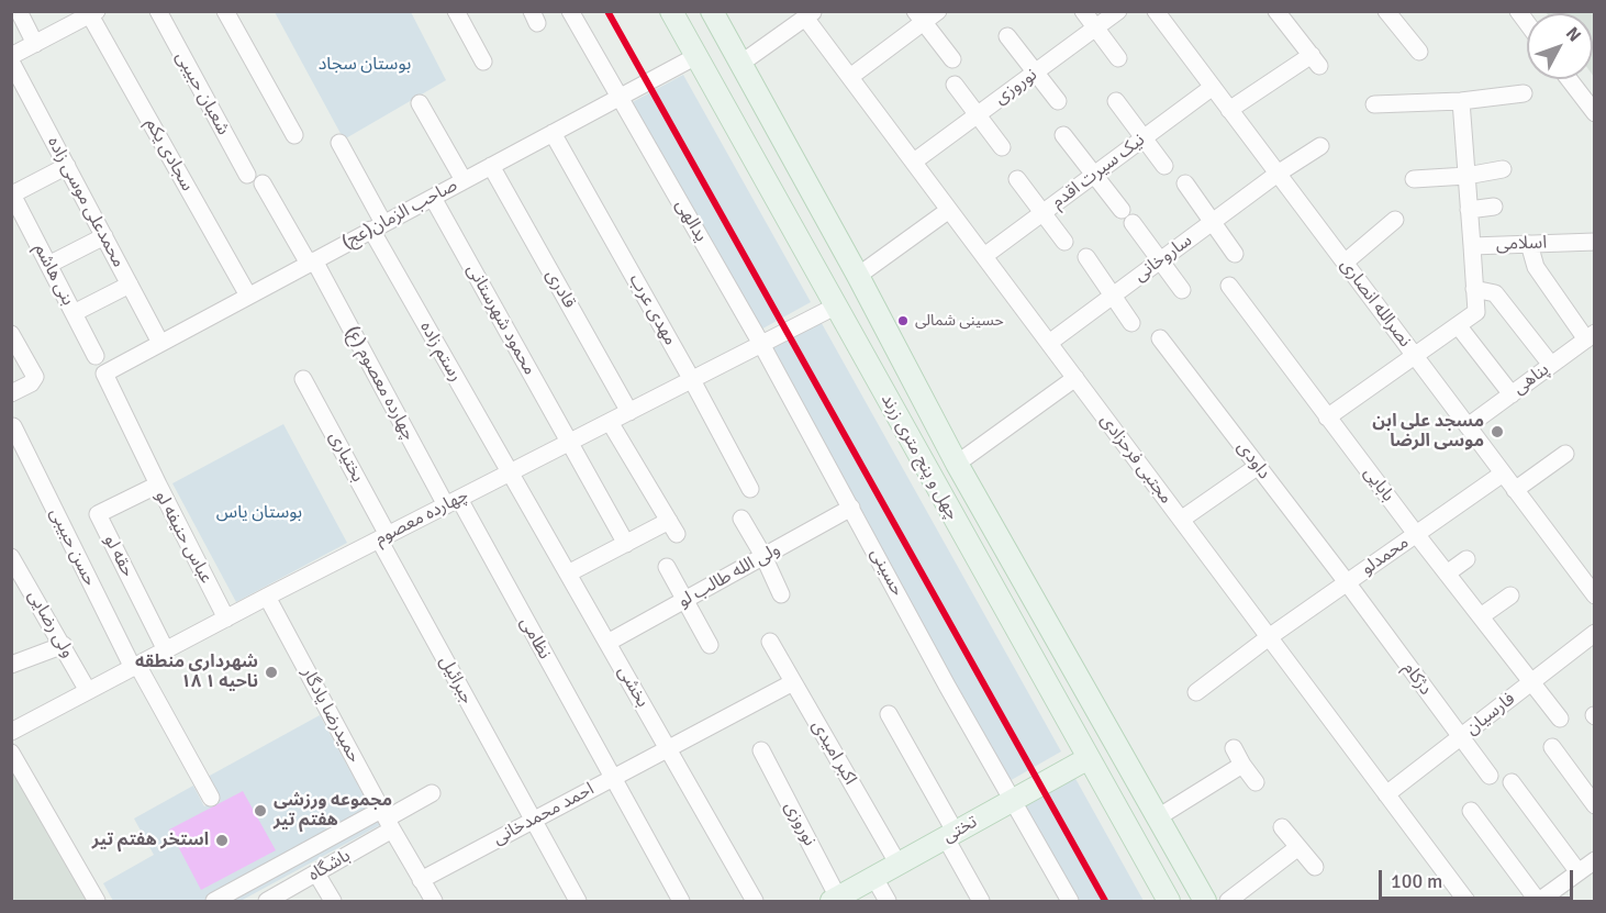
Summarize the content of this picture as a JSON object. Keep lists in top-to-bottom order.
{
  "streets": {
    "main road": ["چهل و پنج متری زرند", "تختی"],
    "street": [
      "نوروزی",
      "شعبان حبیبی",
      "سجادی یکم",
      "نیک سیرت اقدم",
      "محمدعلی موسی زاده",
      "صاحب الزمان(عج)",
      "یدالهی",
      "اسلامی",
      "ساروخانی",
      "بنی هاشم",
      "قادری",
      "نصرالله انصاری",
      "مهدی عرب",
      "محمود شهرستانی",
      "رستم زاده",
      "پناهی",
      "چهارده معصوم (ع)",
      "بختیاری",
      "مجتبی فرحزادی",
      "داودی",
      "بابایی",
      "چهارده معصوم",
      "عباس حنیفه لو",
      "حسن حبیبی",
      "حقه لو",
      "محمدلو",
      "حسینی",
      "ولی الله طالب لو",
      "ولی رضایی",
      "نظامی",
      "دژکام",
      "جبرائیل",
      "بخشی",
      "فارسیان",
      "حمیدرضا یادگار",
      "اکبر امیدی",
      "احمد محمدخانی",
      "باشگاه"
    ]
  },
  "crossings": [
    ["نوروزی", "مجتبی فرحزادی"],
    ["نوروزی", "تختی"],
    ["سجادی یکم", "صاحب الزمان(عج)"],
    ["نیک سیرت اقدم", "نصرالله انصاری"],
    ["نیک سیرت اقدم", "مجتبی فرحزادی"],
    ["محمدعلی موسی زاده", "صاحب الزمان(عج)"],
    ["صاحب الزمان(عج)", "یدالهی"],
    ["صاحب الزمان(عج)", "قادری"],
    ["صاحب الزمان(عج)", "مهدی عرب"],
    ["صاحب الزمان(عج)", "محمود شهرستانی"],
    ["صاحب الزمان(عج)", "رستم زاده"],
    ["صاحب الزمان(عج)", "چهارده معصوم (ع)"],
    ["صاحب الزمان(عج)", "چهل و پنج متری زرند"],
    ["صاحب الزمان(عج)", "عباس حنیفه لو"],
    ["یدالهی", "چهارده معصوم"],
    ["یدالهی", "حسینی"],
    ["اسلامی", "نصرالله انصاری"],
    ["اسلامی", "بابایی"],
    ["ساروخانی", "نصرالله انصاری"],
    ["ساروخانی", "مجتبی فرحزادی"],
    ["قادری", "چهارده معصوم"],
    ["نصرالله انصاری", "پناهی"],
    ["نصرالله انصاری", "محمدلو"],
    ["مهدی عرب", "چهارده معصوم"],
    ["محمود شهرستانی", "چهارده معصوم"],
    ["رستم زاده", "چهارده معصوم"],
    ["رستم زاده", "بخشی"],
    ["چهارده معصوم (ع)", "چهارده معصوم"],
    ["چهارده معصوم (ع)", "نظامی"],
    ["بختیاری", "چهارده معصوم"],
    ["بختیاری", "جبرائیل"],
    ["چهل و پنج متری زرند", "چهارده معصوم"],
    ["چهل و پنج متری زرند", "تختی"],
    ["مجتبی فرحزادی", "محمدلو"],
    ["مجتبی فرحزادی", "فارسیان"],
    ["داودی", "محمدلو"],
    ["داودی", "دژکام"],
    ["بابایی", "محمدلو"],
    ["بابایی", "فارسیان"],
    ["چهارده معصوم", "عباس حنیفه لو"],
    ["چهارده معصوم", "حسن حبیبی"],
    ["چهارده معصوم", "حقه لو"],
    ["چهارده معصوم", "حسینی"],
    ["چهارده معصوم", "ولی رضایی"],
    ["چهارده معصوم", "نظامی"],
    ["چهارده معصوم", "جبرائیل"],
    ["چهارده معصوم", "بخشی"],
    ["چهارده معصوم", "حمیدرضا یادگار"],
    ["عباس حنیفه لو", "حقه لو"],
    ["محمدلو", "دژکام"],
    ["حسینی", "ولی الله طالب لو"],
    ["حسینی", "تختی"],
    ["ولی الله طالب لو", "بخشی"],
    ["نظامی", "احمد محمدخانی"],
    ["دژکام", "فارسیان"],
    ["جبرائیل", "احمد محمدخانی"],
    ["بخشی", "احمد محمدخانی"],
    ["حمیدرضا یادگار", "احمد محمدخانی"],
    ["حمیدرضا یادگار", "باشگاه"],
    ["اکبر امیدی", "احمد محمدخانی"],
    ["اکبر امیدی", "تختی"]
  ],
  "parks": ["بوستان سجاد", "بوستان یاس"],
  "places": [
    "حسینی شمالی",
    "مسجد علی ابن موسی الرضا",
    "شهرداری منطقه ۱۸ ناحیه ۱",
    "مجموعه ورزشی هفتم تیر",
    "استخر هفتم تیر"
  ],
  "scale_bar": "100 m",
  "north": "top right"
}
